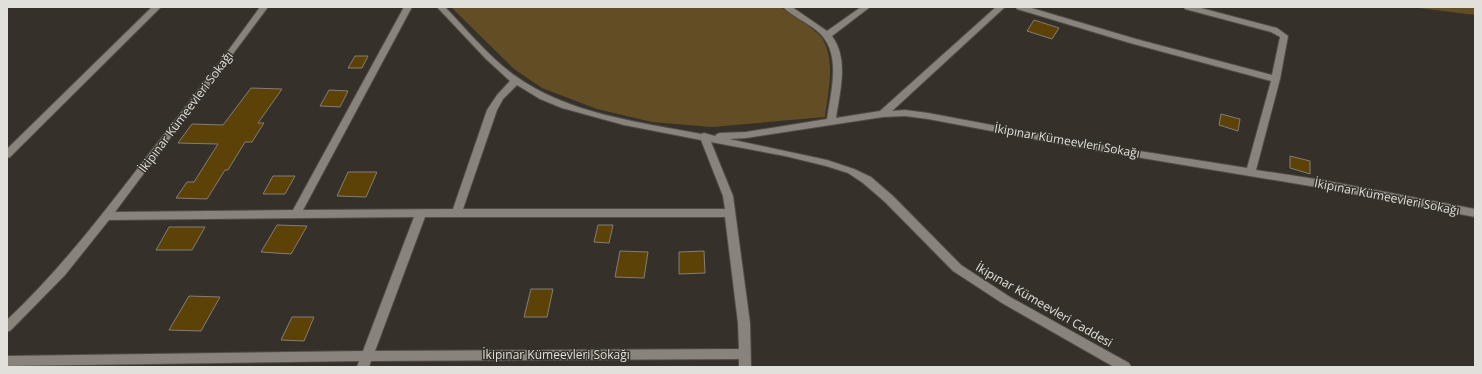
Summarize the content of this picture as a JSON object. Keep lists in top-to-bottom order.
{
  "streets": {
    "street": ["İkipınar Kümeevleri Sokağı", "İkipınar Kümeevleri Caddesi"]
  },
  "crossings": [
    ["İkipınar Kümeevleri Sokağı", "İkipınar Kümeevleri Caddesi"]
  ]
}
